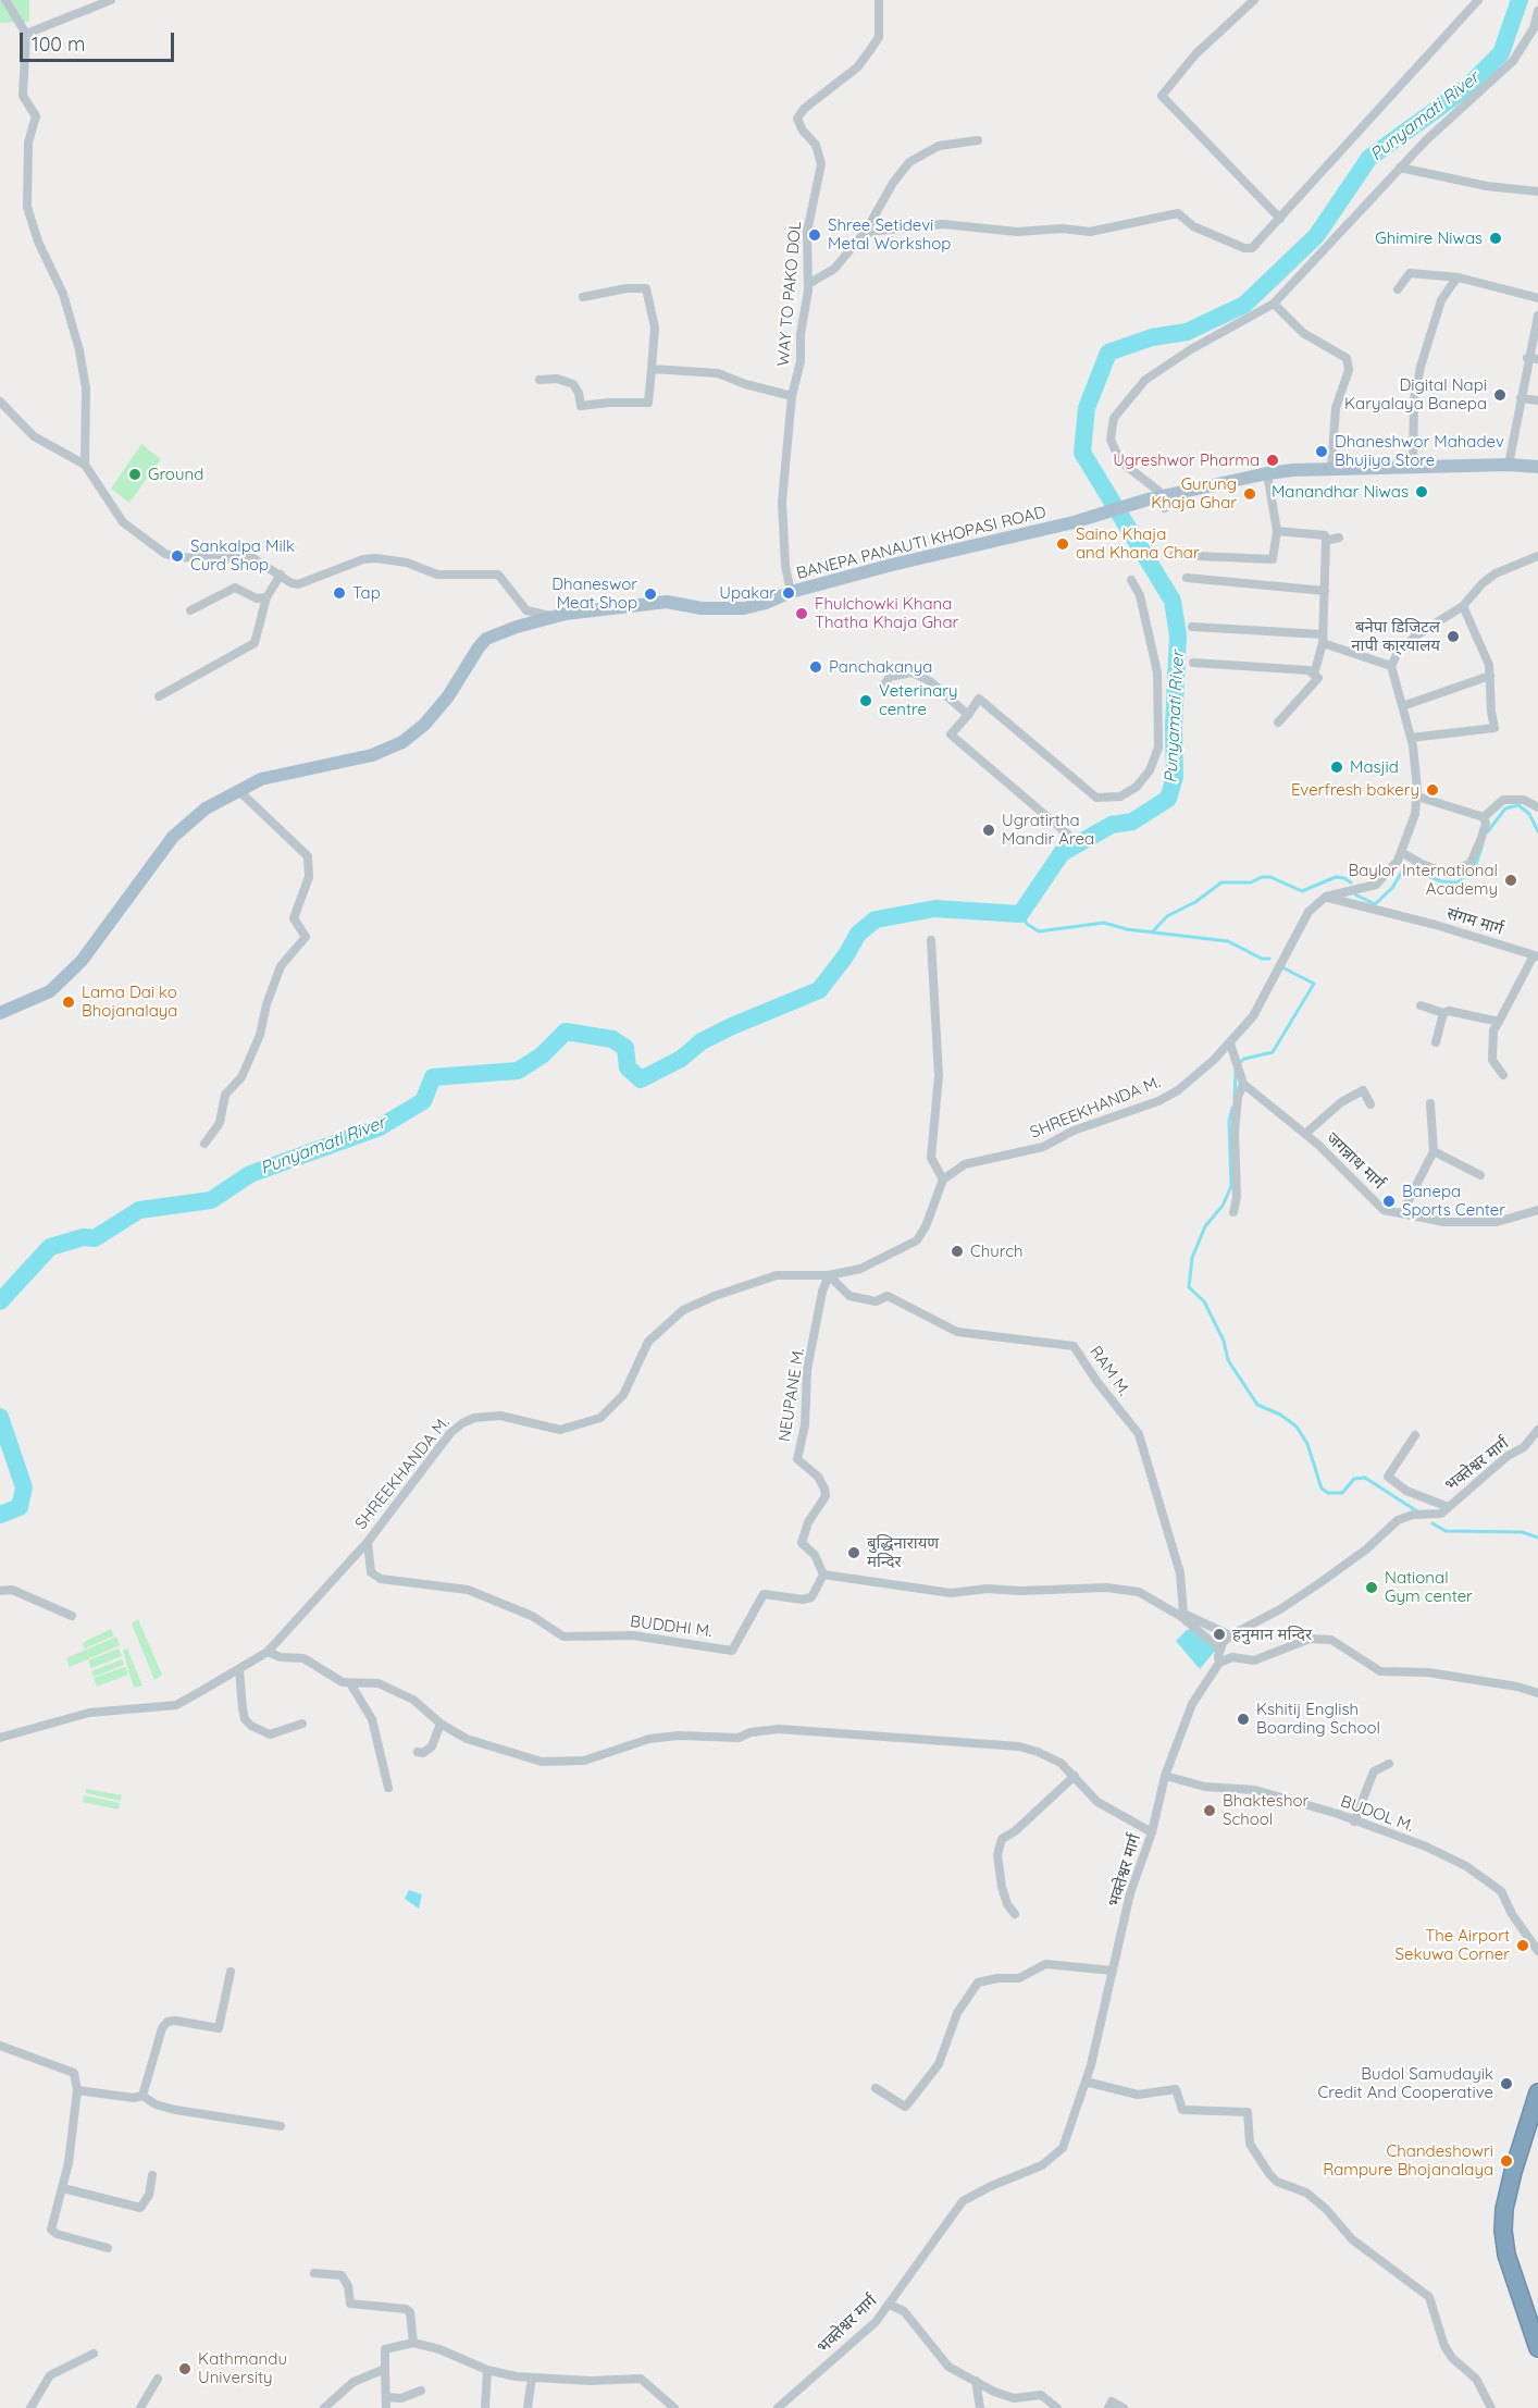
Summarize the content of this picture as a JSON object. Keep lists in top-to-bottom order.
{
  "streets": {
    "main road": ["BANEPA PANAUTI KHOPASI ROAD"],
    "street": [
      "WAY TO PAKO DOL",
      "संगम मार्ग",
      "SHREEKHANDA M.",
      "जगन्नाथ मार्ग",
      "RAM M.",
      "NEUPANE M.",
      "भक्तेश्वर मार्ग",
      "BUDDHI M.",
      "BUDOL M."
    ]
  },
  "crossings": [
    ["WAY TO PAKO DOL", "BANEPA PANAUTI KHOPASI ROAD"],
    ["संगम मार्ग", "SHREEKHANDA M."],
    ["SHREEKHANDA M.", "RAM M."],
    ["SHREEKHANDA M.", "NEUPANE M."],
    ["SHREEKHANDA M.", "BUDDHI M."],
    ["RAM M.", "NEUPANE M."],
    ["RAM M.", "भक्तेश्वर मार्ग"],
    ["NEUPANE M.", "BUDDHI M."],
    ["भक्तेश्वर मार्ग", "BUDOL M."]
  ],
  "water": ["Punyamati River"],
  "places": [
    "Shree Setidevi Metal Workshop",
    "Ghimire Niwas",
    "Digital Napi Karyalaya Banepa",
    "Dhaneshwor Mahadev Bhujiya Store",
    "Ugreshwor Pharma",
    "Ground",
    "Manandhar Niwas",
    "Gurung Khaja Ghar",
    "Saino Khaja and Khana Char",
    "Sankalpa Milk Curd Shop",
    "Tap",
    "Upakar",
    "Dhaneswor Meat Shop",
    "Fhulchowki Khana Thatha Khaja Ghar",
    "बनेपा डिजिटल नापी का्रयालय",
    "Panchakanya",
    "Veterinary centre",
    "Masjid",
    "Everfresh bakery",
    "Ugratirtha Mandir Area",
    "Baylor International Academy",
    "Lama Dai ko Bhojanalaya",
    "Banepa Sports Center",
    "Church",
    "बुद्धिनारायण मन्दिर",
    "National Gym center",
    "हनुमान मन्दिर",
    "Kshitij English Boarding School",
    "Bhakteshor School",
    "The Airport Sekuwa Corner",
    "Budol Samudayik Credit And Cooperative",
    "Chandeshowri Rampure Bhojanalaya",
    "Kathmandu University"
  ],
  "scale_bar": "100 m"
}
